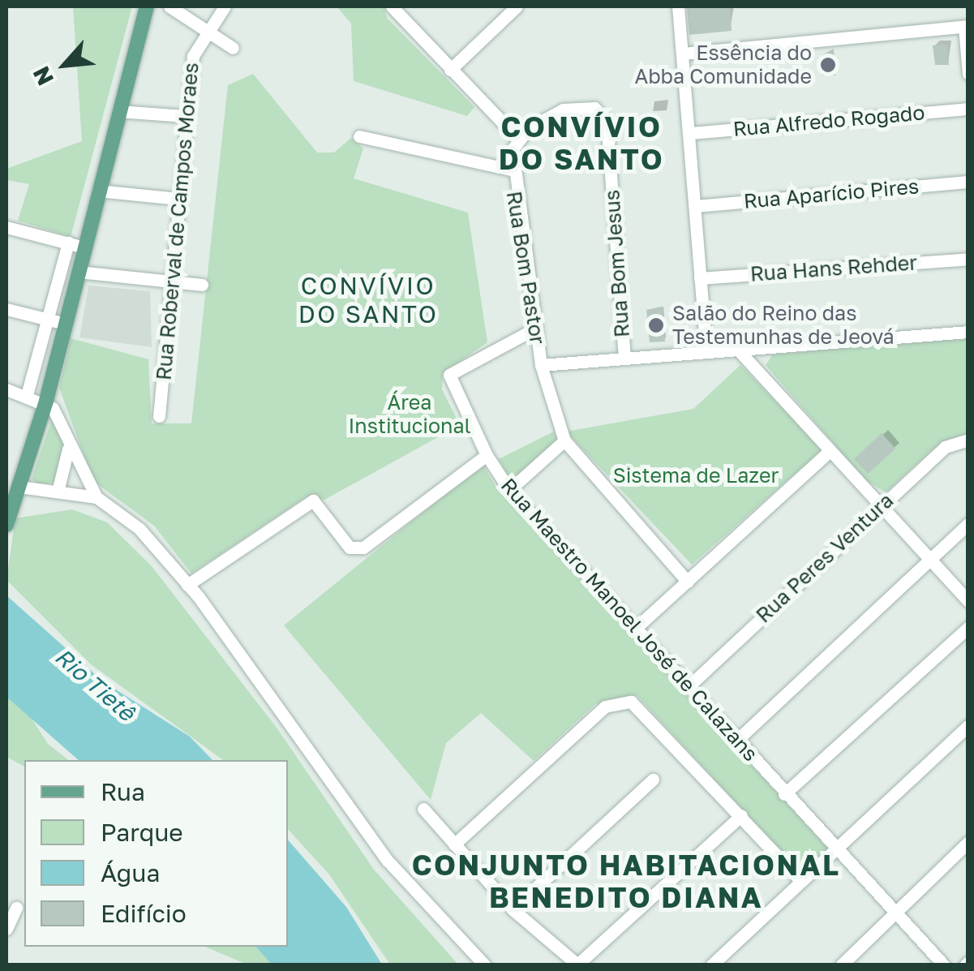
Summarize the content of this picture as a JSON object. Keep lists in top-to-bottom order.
{
  "streets": {
    "street": [
      "Rua Alfredo Rogado",
      "Rua Aparício Pires",
      "Rua Roberval de Campos Moraes",
      "Rua Bom Jesus",
      "Rua Bom Pastor",
      "Rua Hans Rehder",
      "Rua Peres Ventura",
      "Rua Maestro Manoel José de Calazans"
    ]
  },
  "crossings": [
    ["Rua Bom Jesus", "Rua Bom Pastor"],
    ["Rua Bom Pastor", "Rua Maestro Manoel José de Calazans"],
    ["Rua Peres Ventura", "Rua Maestro Manoel José de Calazans"]
  ],
  "districts": ["CONVÍVIO DO SANTO", "CONVÍVIO DO SANTO", "CONJUNTO HABITACIONAL BENEDITO DIANA"],
  "water": ["Rio Tietê"],
  "parks": ["Área Institucional", "Sistema de Lazer"],
  "places": ["Essência do Abba Comunidade", "Salão do Reino das Testemunhas de Jeová"],
  "legend": [
    "Rua",
    "Parque",
    "Água",
    "Edifício"
  ],
  "north": "bottom left"
}
